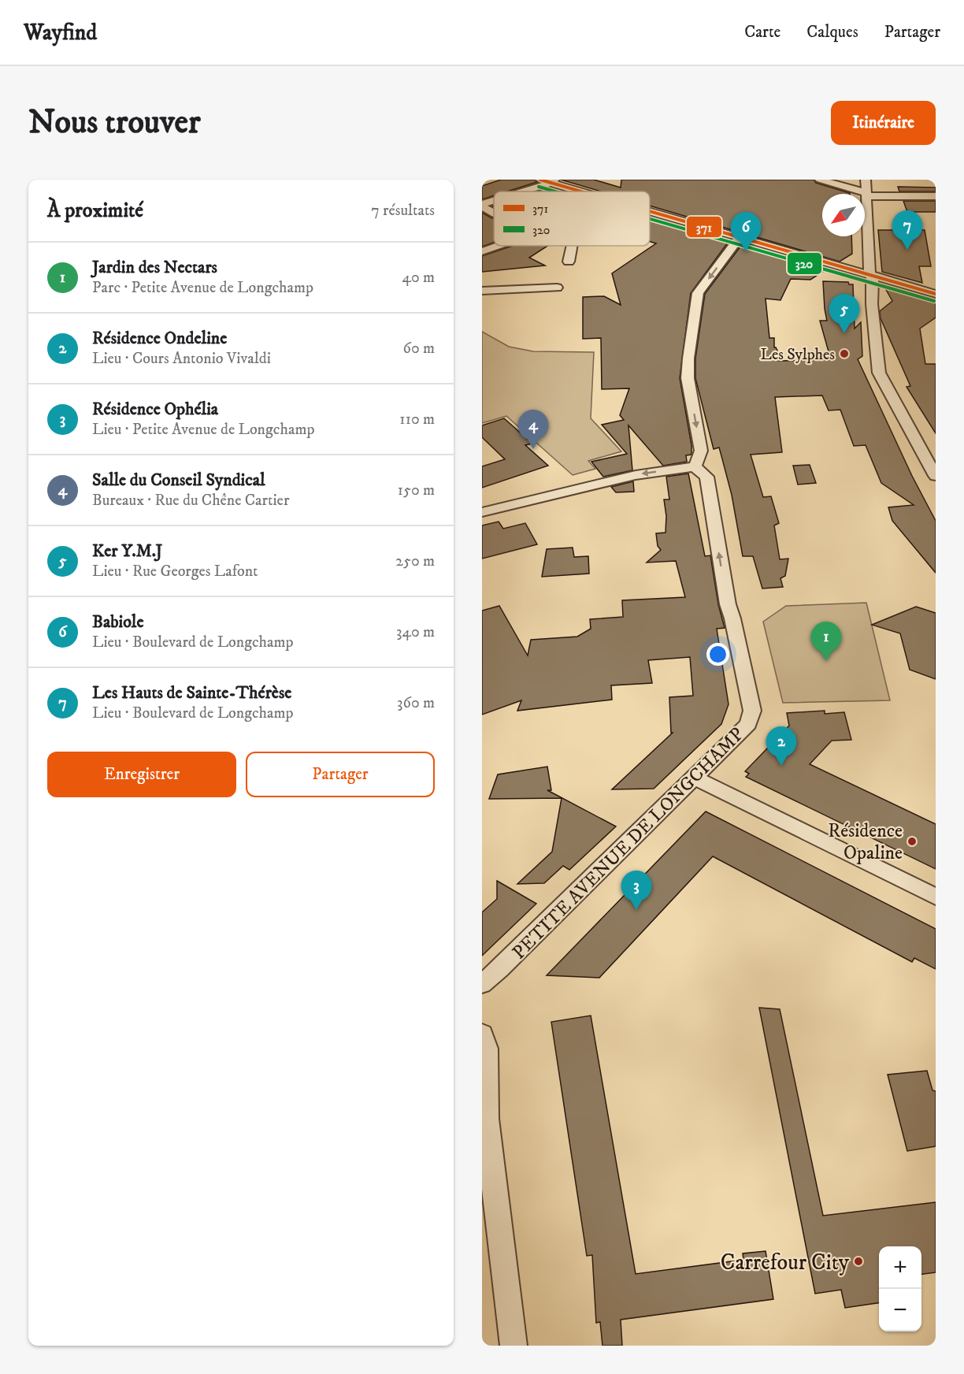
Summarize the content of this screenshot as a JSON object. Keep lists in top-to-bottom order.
{
  "streets": {
    "street": ["PETITE AVENUE DE LONGCHAMP"]
  },
  "one_way": ["PETITE AVENUE DE LONGCHAMP"],
  "places": ["Les Sylphes", "Résidence Opaline", "Carrefour City"],
  "lines": ["transit line 371", "transit line 320"],
  "legend": ["371", "320"],
  "north": "bottom left",
  "page": {
    "header": "Wayfind",
    "nav": ["Carte", "Calques", "Partager"],
    "buttons": [
      "Itinéraire",
      ["Enregistrer", "Partager"]
    ],
    "title": "Nous trouver",
    "heading": ["À proximité", "7 résultats"],
    "pins": [
      "7",
      "6",
      "5",
      "4",
      "1",
      "2",
      "3"
    ],
    "list": [
      {
        "mark": "1",
        "name": "Jardin des Nectars",
        "note": "Parc · Petite Avenue de Longchamp",
        "value": "40 m"
      },
      {
        "mark": "2",
        "name": "Résidence Ondeline",
        "note": "Lieu · Cours Antonio Vivaldi",
        "value": "60 m"
      },
      {
        "mark": "3",
        "name": "Résidence Ophélia",
        "note": "Lieu · Petite Avenue de Longchamp",
        "value": "110 m"
      },
      {
        "mark": "4",
        "name": "Salle du Conseil Syndical",
        "note": "Bureaux · Rue du Chêne Cartier",
        "value": "150 m"
      },
      {
        "mark": "5",
        "name": "Ker Y.M.J",
        "note": "Lieu · Rue Georges Lafont",
        "value": "250 m"
      },
      {
        "mark": "6",
        "name": "Babiole",
        "note": "Lieu · Boulevard de Longchamp",
        "value": "340 m"
      },
      {
        "mark": "7",
        "name": "Les Hauts de Sainte-Thérèse",
        "note": "Lieu · Boulevard de Longchamp",
        "value": "360 m"
      }
    ],
    "map_buttons": ["+", "−"]
  }
}
